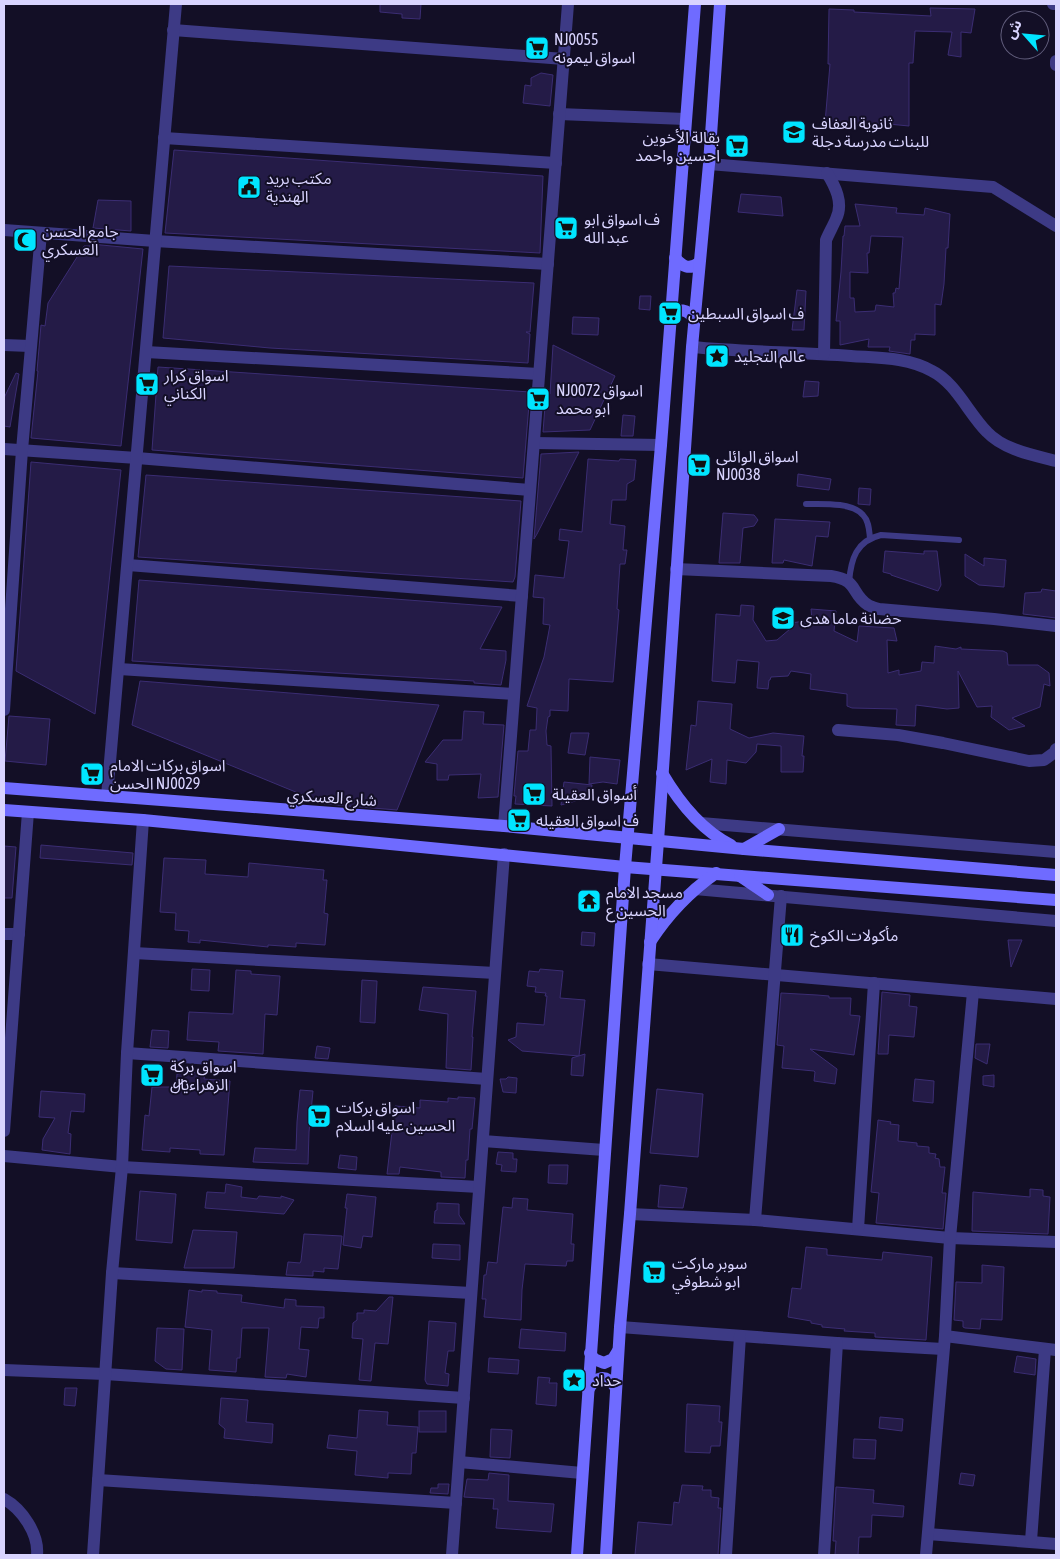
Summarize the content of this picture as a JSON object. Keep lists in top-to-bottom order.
{
  "streets": {
    "main road": ["شارع العسكري"]
  },
  "places": {
    "supermarket": [
      "NJ0055 اسواق ليمونه",
      "بقالة الأخوين احسين واحمد",
      "ف اسواق ابو عبد الله",
      "ف اسواق السبطين",
      "اسواق كرار الكناني",
      "NJ0072 اسواق ابو محمد",
      "اسواق الوائلی NJ0038",
      "اسواق بركات الامام الحسن NJ0029",
      "أسواق العقيلة",
      "ف اسواق العقيله",
      "اسواق بركة الزهراء﷼",
      "اسواق بركات الحسين عليه السلام",
      "سوبر ماركت ابو شطوفي"
    ],
    "school or university": ["ثانوية العفاف للبنات مدرسة دجلة", "حضانة ماما هدى"],
    "public building": ["مكتب بريد الهندية"],
    "mosque": ["جامع الحسن العسكري"],
    "place": ["عالم التجليد", "حداد"],
    "temple": ["مسجد الامام الحسين ع"],
    "restaurant": ["مأكولات الكوخ"]
  },
  "north": "top left"
}
